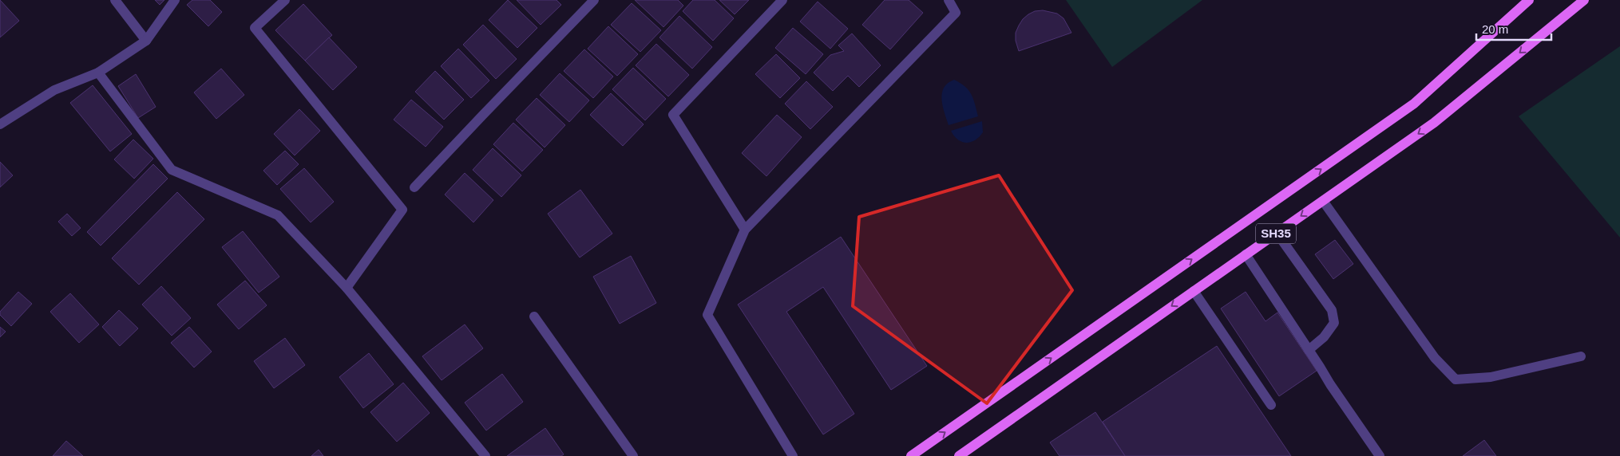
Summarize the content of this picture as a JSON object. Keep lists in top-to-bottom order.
{
  "streets": {
    "main road": ["SH35"]
  },
  "scale_bar": "20 m"
}
